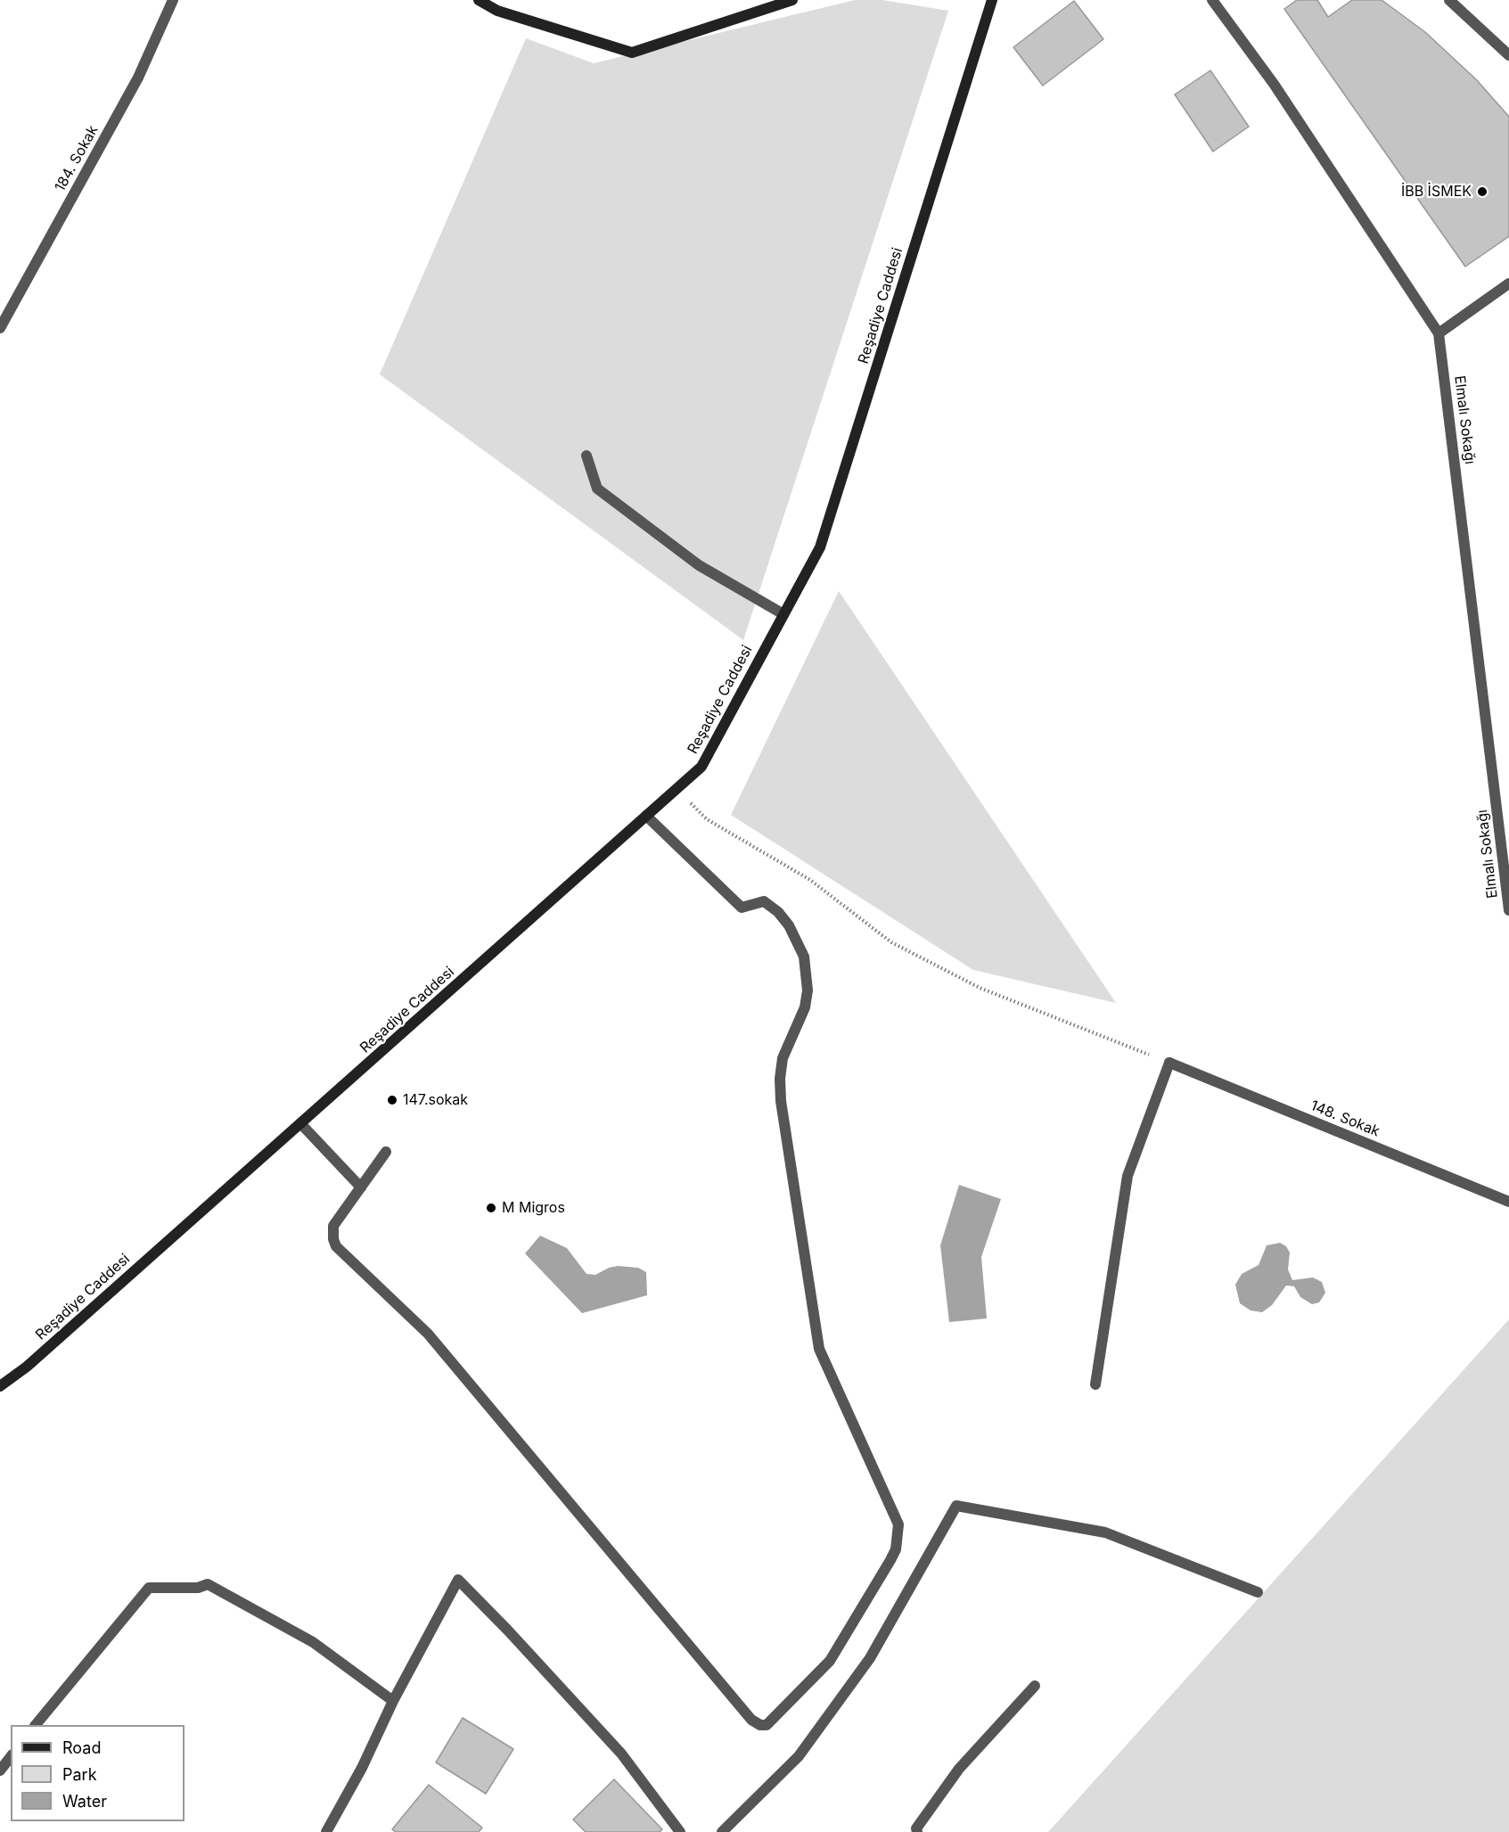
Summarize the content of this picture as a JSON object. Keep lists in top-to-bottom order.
{
  "streets": {
    "main road": ["Reşadiye Caddesi"],
    "street": ["184. Sokak", "Elmalı Sokağı", "148. Sokak"]
  },
  "places": ["İBB İSMEK", "147.sokak", "M Migros"],
  "legend": ["Road", "Park", "Water"]
}
